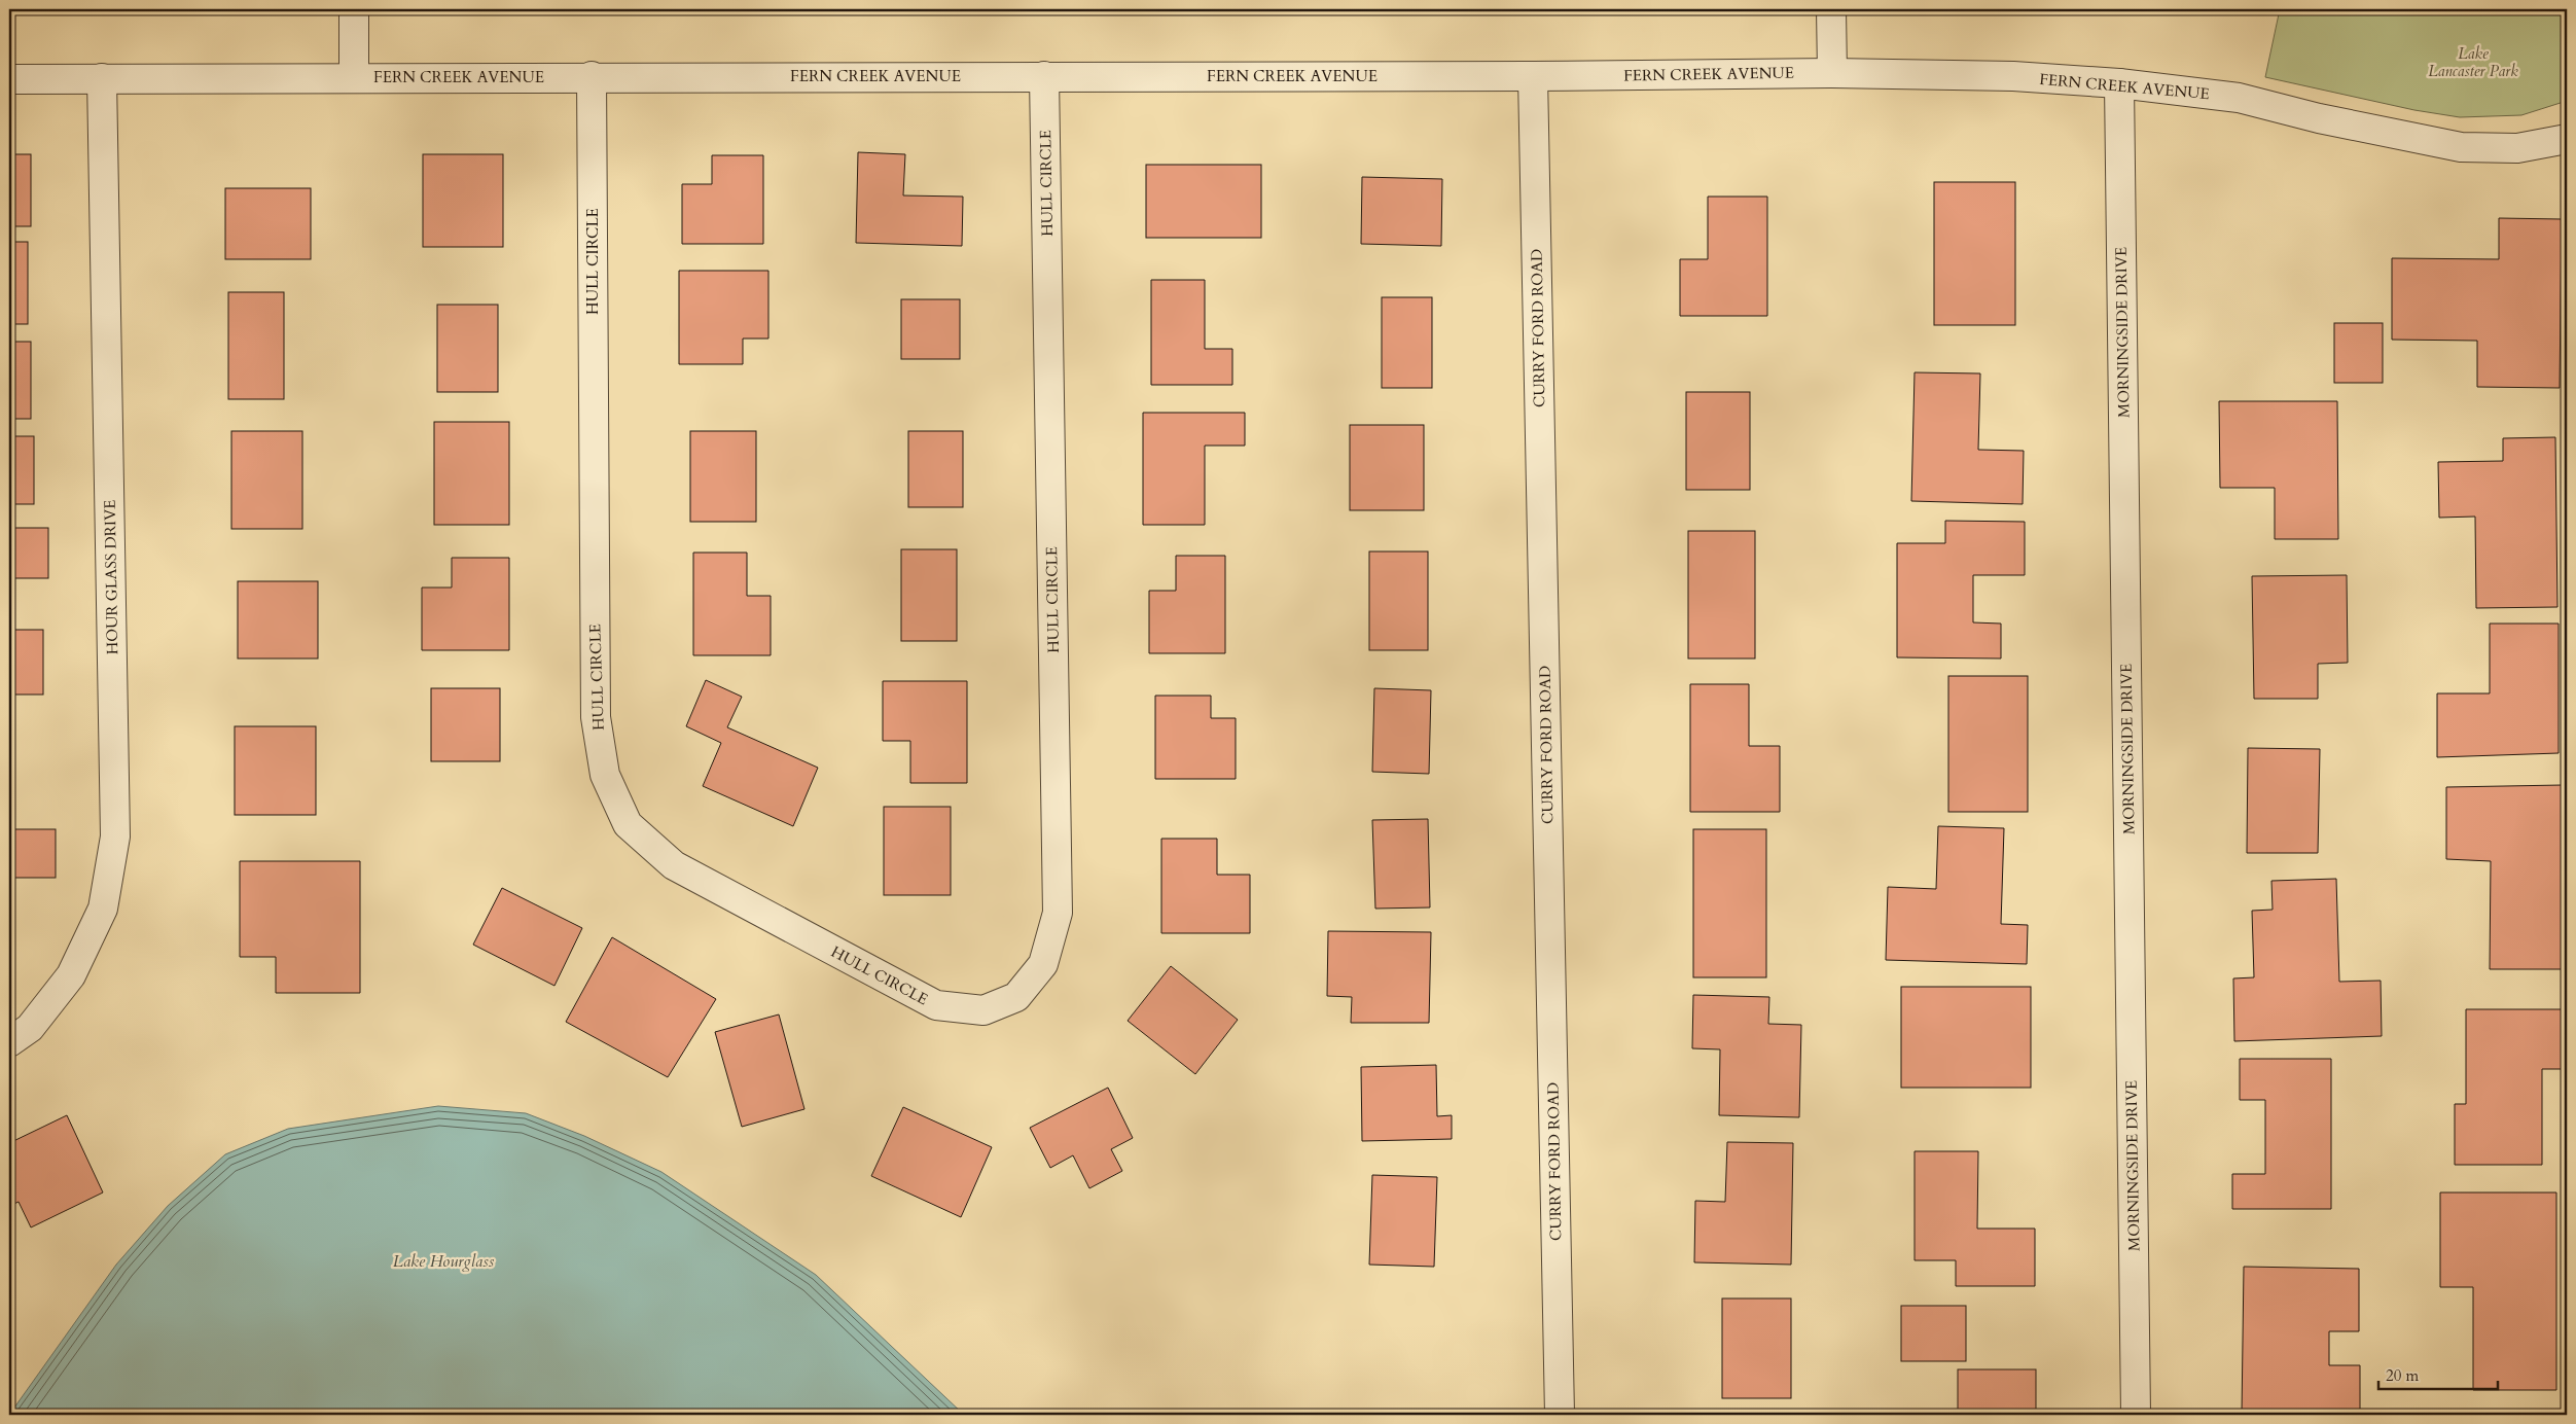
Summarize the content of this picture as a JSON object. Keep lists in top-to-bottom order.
{
  "streets": {
    "street": [
      "FERN CREEK AVENUE",
      "HULL CIRCLE",
      "CURRY FORD ROAD",
      "MORNINGSIDE DRIVE",
      "HOUR GLASS DRIVE"
    ]
  },
  "crossings": [
    ["FERN CREEK AVENUE", "HULL CIRCLE"],
    ["FERN CREEK AVENUE", "CURRY FORD ROAD"],
    ["FERN CREEK AVENUE", "MORNINGSIDE DRIVE"],
    ["FERN CREEK AVENUE", "HOUR GLASS DRIVE"]
  ],
  "water": ["Lake Hourglass"],
  "parks": ["Lake Lancaster Park"],
  "scale_bar": "20 m"
}
